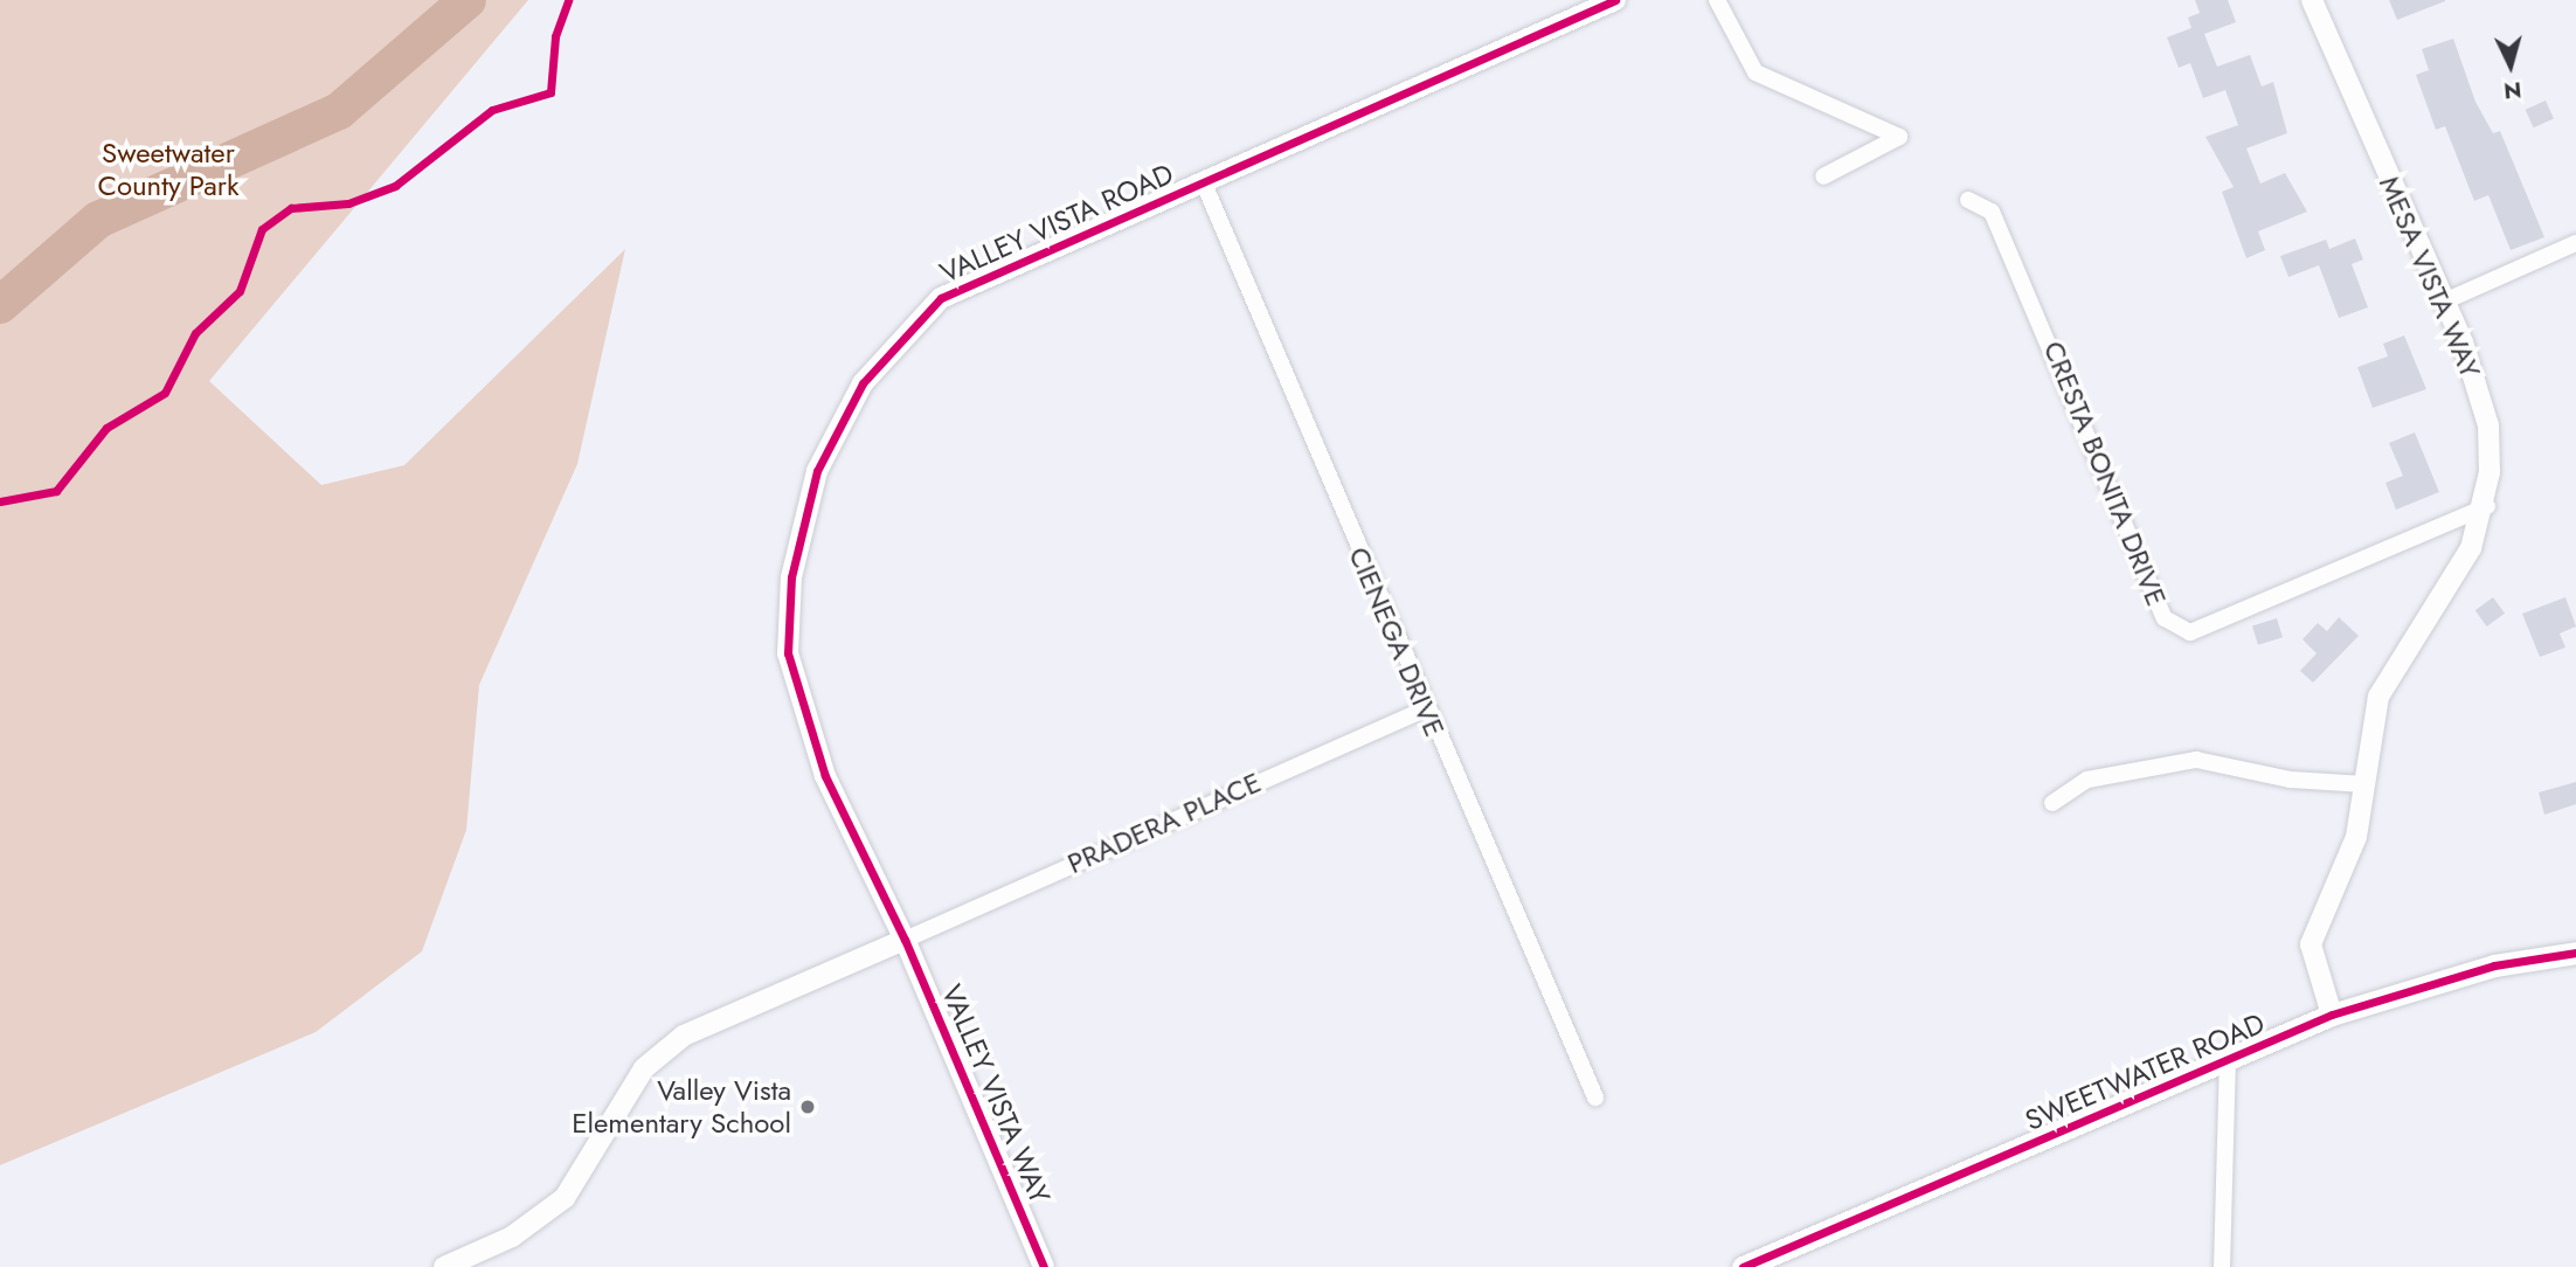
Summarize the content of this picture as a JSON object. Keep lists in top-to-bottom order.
{
  "streets": {
    "main road": ["SWEETWATER ROAD"],
    "street": [
      "VALLEY VISTA ROAD",
      "MESA VISTA WAY",
      "CRESTA BONITA DRIVE",
      "CIENEGA DRIVE",
      "PRADERA PLACE",
      "VALLEY VISTA WAY"
    ]
  },
  "crossings": [
    ["VALLEY VISTA ROAD", "CIENEGA DRIVE"],
    ["VALLEY VISTA ROAD", "PRADERA PLACE"],
    ["VALLEY VISTA ROAD", "VALLEY VISTA WAY"],
    ["MESA VISTA WAY", "CRESTA BONITA DRIVE"],
    ["MESA VISTA WAY", "SWEETWATER ROAD"],
    ["CIENEGA DRIVE", "PRADERA PLACE"],
    ["PRADERA PLACE", "VALLEY VISTA WAY"]
  ],
  "parks": ["Sweetwater County Park"],
  "places": ["Valley Vista Elementary School"],
  "north": "bottom"
}
